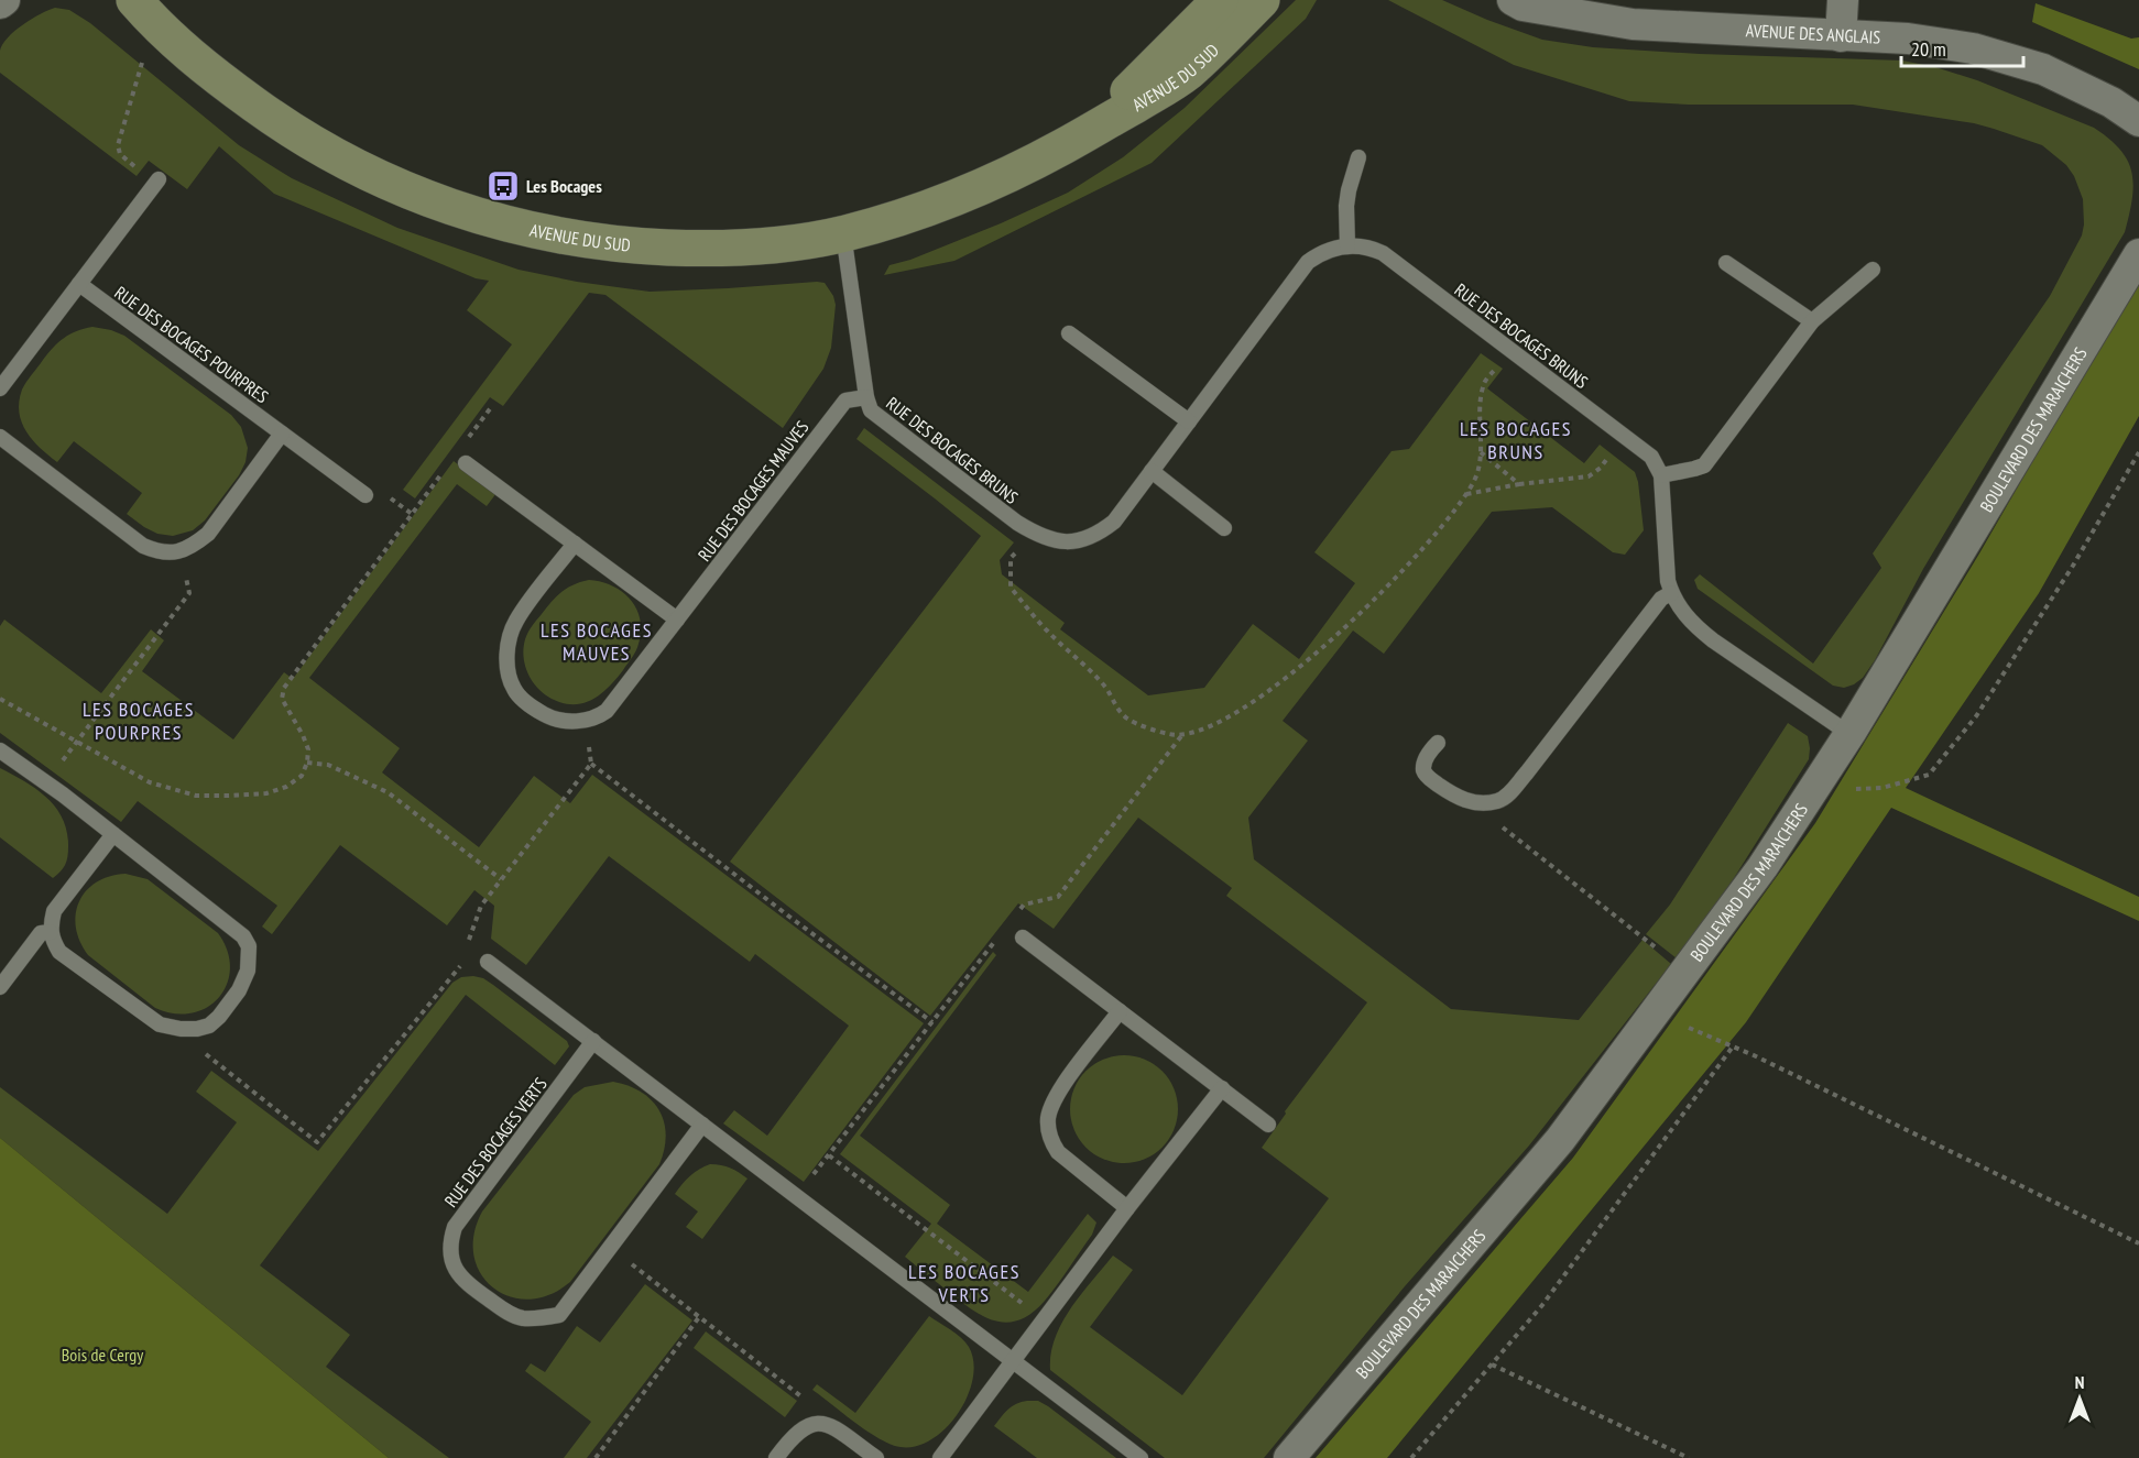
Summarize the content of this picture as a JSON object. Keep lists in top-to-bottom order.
{
  "streets": {
    "street": ["AVENUE DES ANGLAIS", "AVENUE DU SUD", "BOULEVARD DES MARAICHERS"],
    "lane": [
      "RUE DES BOCAGES BRUNS",
      "RUE DES BOCAGES POURPRES",
      "RUE DES BOCAGES MAUVES",
      "RUE DES BOCAGES VERTS"
    ]
  },
  "crossings": [
    ["AVENUE DU SUD", "RUE DES BOCAGES BRUNS"],
    ["RUE DES BOCAGES BRUNS", "RUE DES BOCAGES MAUVES"]
  ],
  "districts": [
    "LES BOCAGES BRUNS",
    "LES BOCAGES MAUVES",
    "LES BOCAGES POURPRES",
    "LES BOCAGES VERTS"
  ],
  "parks": ["Bois de Cergy"],
  "places": {
    "bus stop": ["Les Bocages"]
  },
  "scale_bar": "20 m",
  "north": "top"
}
